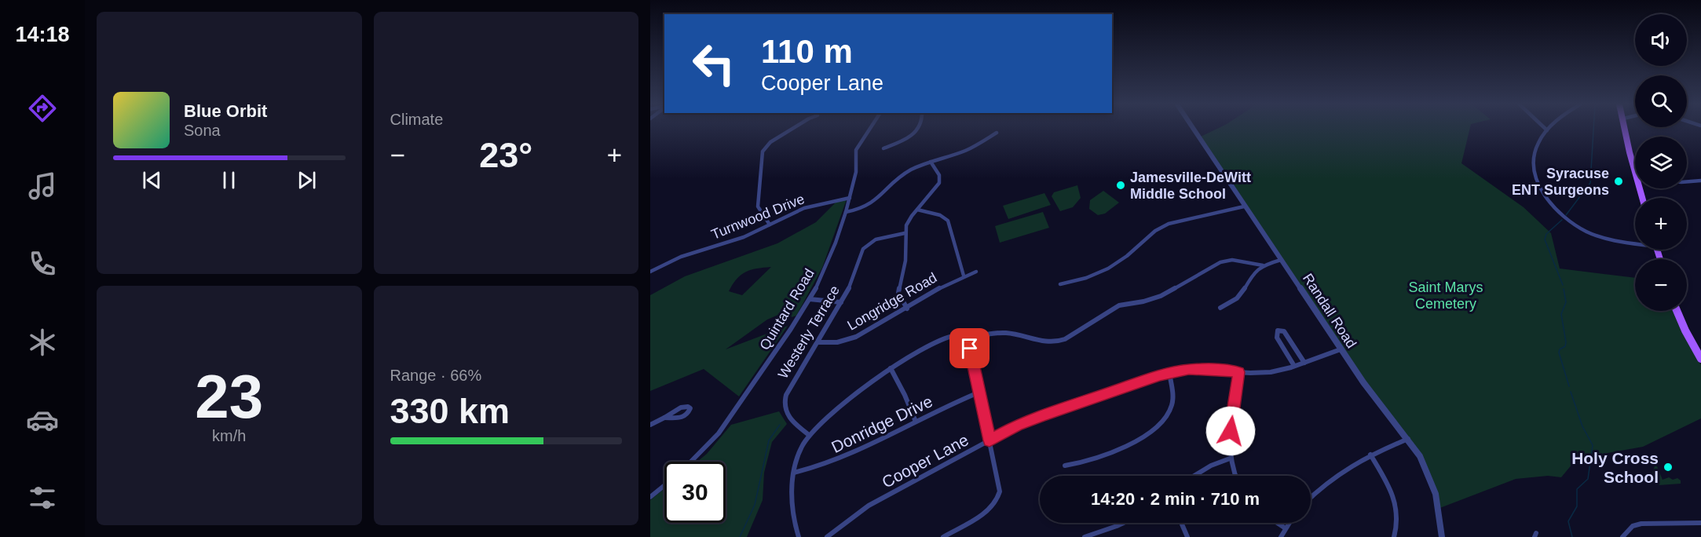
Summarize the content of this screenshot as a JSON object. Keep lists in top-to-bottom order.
{
  "streets": {
    "street": [
      "Turnwood Drive",
      "Longridge Road",
      "Quintard Road",
      "Randall Road",
      "Westerly Terrace",
      "Donridge Drive",
      "Cooper Lane"
    ]
  },
  "crossings": [
    ["Turnwood Drive", "Quintard Road"],
    ["Longridge Road", "Westerly Terrace"],
    ["Randall Road", "Cooper Lane"]
  ],
  "parks": ["Saint Marys Cemetery"],
  "places": ["Syracuse ENT Surgeons", "Jamesville-DeWitt Middle School", "Holy Cross School"],
  "page": {
    "tabs": "14:18",
    "tile": [
      "Climate",
      ["23", "km/h"],
      ["Range · 66%", "330 km"]
    ],
    "map_buttons": ["+", "−"],
    "turn": ["110 m", "Cooper Lane"],
    "song": ["Blue Orbit", "Sona"],
    "heat": ["−", "23°", "+"],
    "limit": "30",
    "trip": "14:20 · 2 min · 710 m"
  }
}
